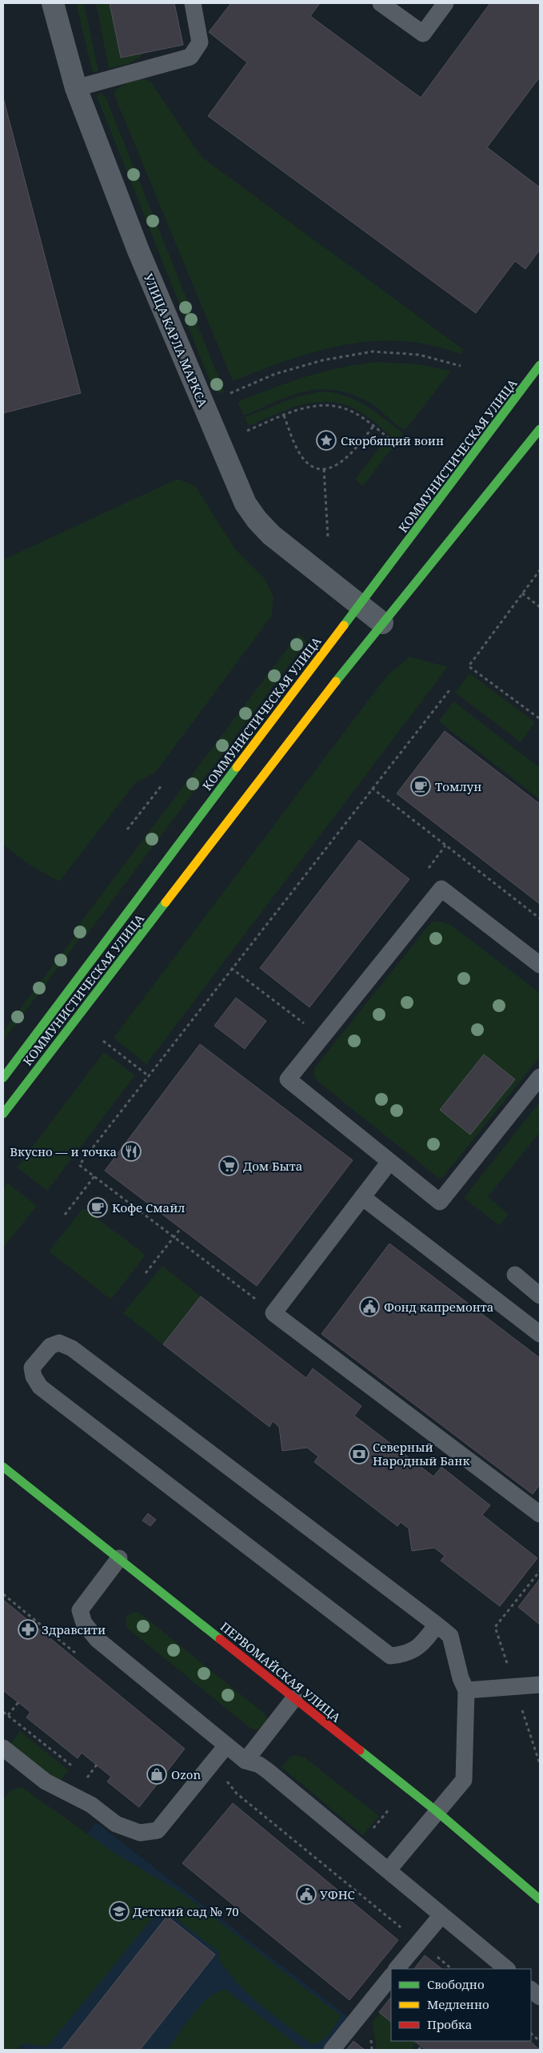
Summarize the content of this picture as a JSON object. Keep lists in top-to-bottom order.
{
  "streets": {
    "main road": ["КОММУНИСТИЧЕСКАЯ УЛИЦА", "ПЕРВОМАЙСКАЯ УЛИЦА"],
    "street": ["УЛИЦА КАРЛА МАРКСА"]
  },
  "crossings": [
    ["УЛИЦА КАРЛА МАРКСА", "КОММУНИСТИЧЕСКАЯ УЛИЦА"]
  ],
  "places": {
    "place": ["Скорбящий воин"],
    "cafe": ["Томлун", "Кофе Смайл"],
    "restaurant": ["Вкусно — и точка"],
    "supermarket": ["Дом Быта"],
    "public building": ["Фонд капремонта", "УФНС"],
    "bank": ["Северный Народный Банк"],
    "pharmacy": ["Здравсити"],
    "shop": ["Ozon"],
    "school or university": ["Детский сад № 70"]
  },
  "legend": ["Свободно", "Медленно", "Пробка"]
}
